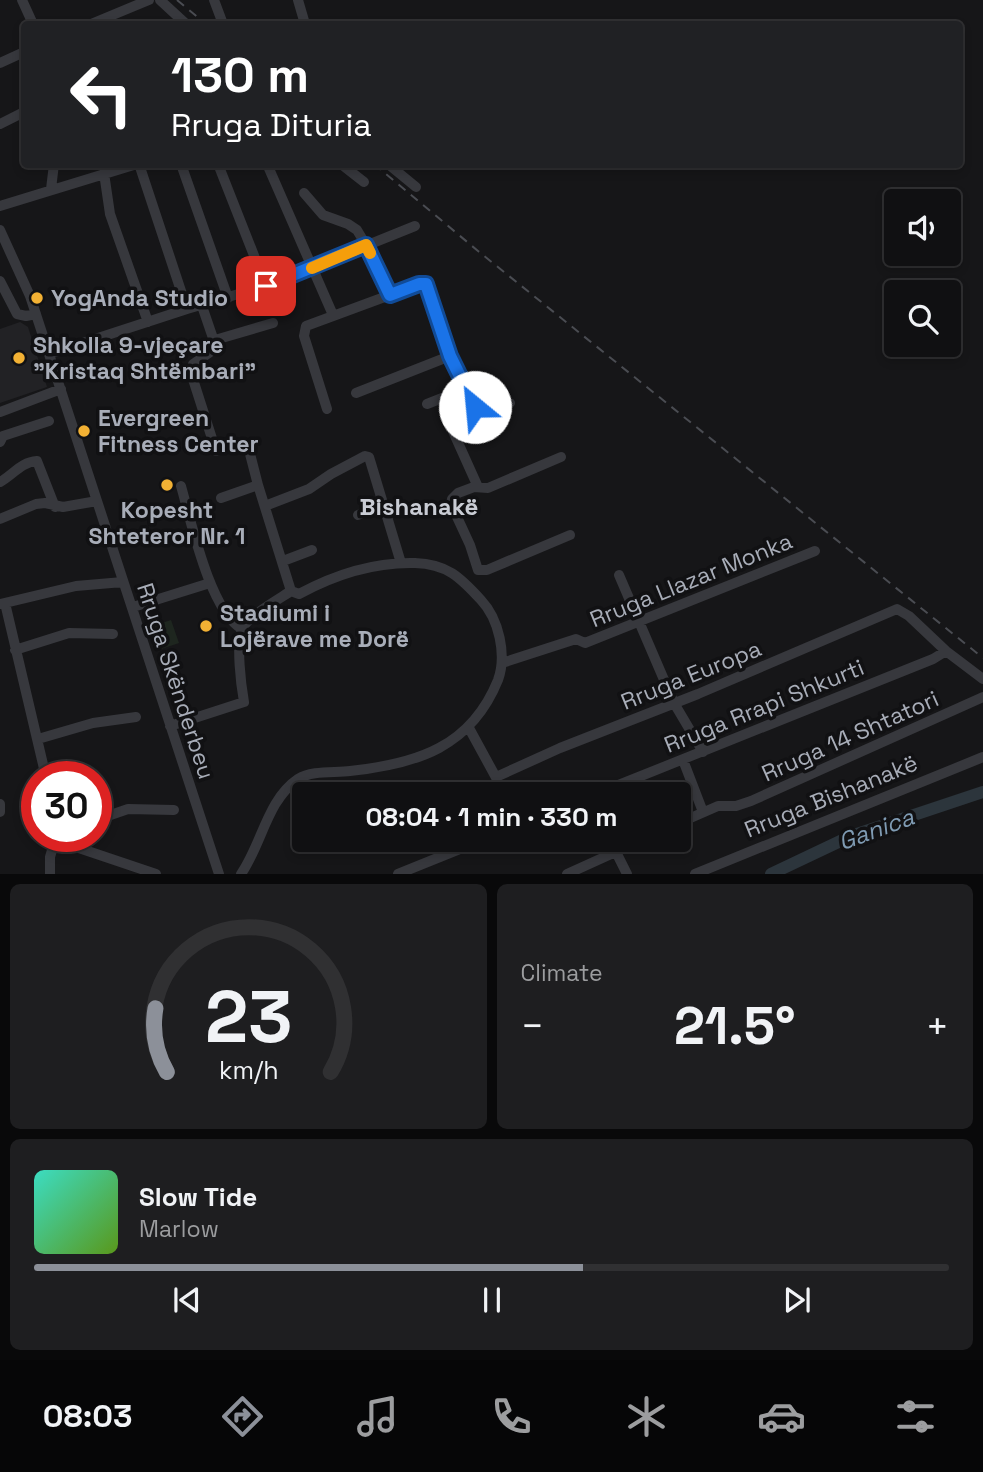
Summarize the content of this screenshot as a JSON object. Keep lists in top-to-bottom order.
{
  "streets": {
    "street": [
      "Rruga Llazar Monka",
      "Rruga Europa",
      "Rruga Skënderbeu",
      "Rruga Rrapi Shkurti",
      "Rruga 14 Shtatori",
      "Rruga Bishanakë"
    ]
  },
  "crossings": [
    ["Rruga Europa", "Rruga Rrapi Shkurti"]
  ],
  "districts": ["Bishanakë"],
  "water": ["Ganica"],
  "places": [
    "YogAnda Studio",
    "Shkolla 9-vjeçare \"Kristaq Shtëmbari\"",
    "Evergreen Fitness Center",
    "Kopesht Shteteror Nr. 1",
    "Stadiumi i Lojërave me Dorë"
  ],
  "page": {
    "turn": ["130 m", "Rruga Dituria"],
    "limit": "30",
    "trip": "08:04 · 1 min · 330 m",
    "tile": "Climate",
    "heat": ["−", "21.5°", "+"],
    "song": ["Slow Tide", "Marlow"],
    "tabs": "08:03",
    "gauge": ["23", "km/h"]
  }
}
